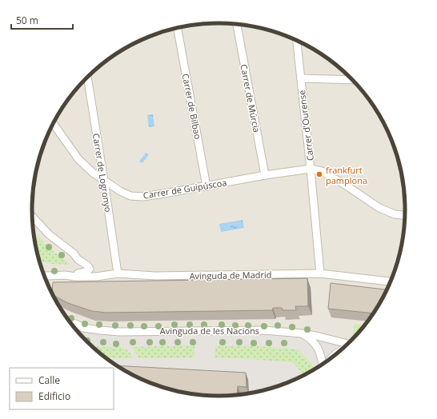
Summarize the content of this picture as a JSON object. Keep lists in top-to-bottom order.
{
  "streets": {
    "street": [
      "Carrer de Múrcia",
      "Carrer de Bilbao",
      "Carrer d'Ourense",
      "Carrer de Logronyo",
      "Carrer de Guipúscoa",
      "Avinguda de Madrid",
      "Avinguda de les Nacions"
    ]
  },
  "crossings": [
    ["Carrer de Múrcia", "Carrer de Guipúscoa"],
    ["Carrer de Bilbao", "Carrer de Guipúscoa"],
    ["Carrer d'Ourense", "Carrer de Guipúscoa"],
    ["Carrer d'Ourense", "Avinguda de Madrid"],
    ["Carrer de Logronyo", "Carrer de Guipúscoa"],
    ["Carrer de Logronyo", "Avinguda de Madrid"]
  ],
  "places": ["frankfurt pamplona"],
  "legend": ["Calle", "Edificio"],
  "scale_bar": "50 m"
}
